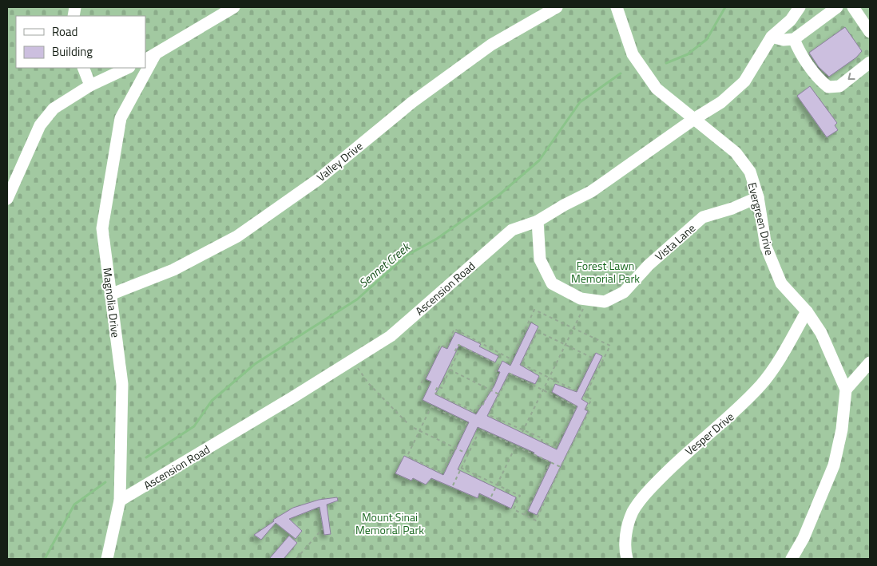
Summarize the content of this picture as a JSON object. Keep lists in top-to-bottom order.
{
  "streets": {
    "lane": [
      "Valley Drive",
      "Evergreen Drive",
      "Vista Lane",
      "Ascension Road",
      "Magnolia Drive",
      "Vesper Drive"
    ]
  },
  "crossings": [
    ["Valley Drive", "Magnolia Drive"],
    ["Evergreen Drive", "Vista Lane"],
    ["Evergreen Drive", "Ascension Road"],
    ["Evergreen Drive", "Vesper Drive"],
    ["Vista Lane", "Ascension Road"],
    ["Ascension Road", "Magnolia Drive"]
  ],
  "water": ["Sennet Creek"],
  "parks": ["Forest Lawn Memorial Park", "Mount Sinai Memorial Park"],
  "legend": ["Road", "Building"]
}
